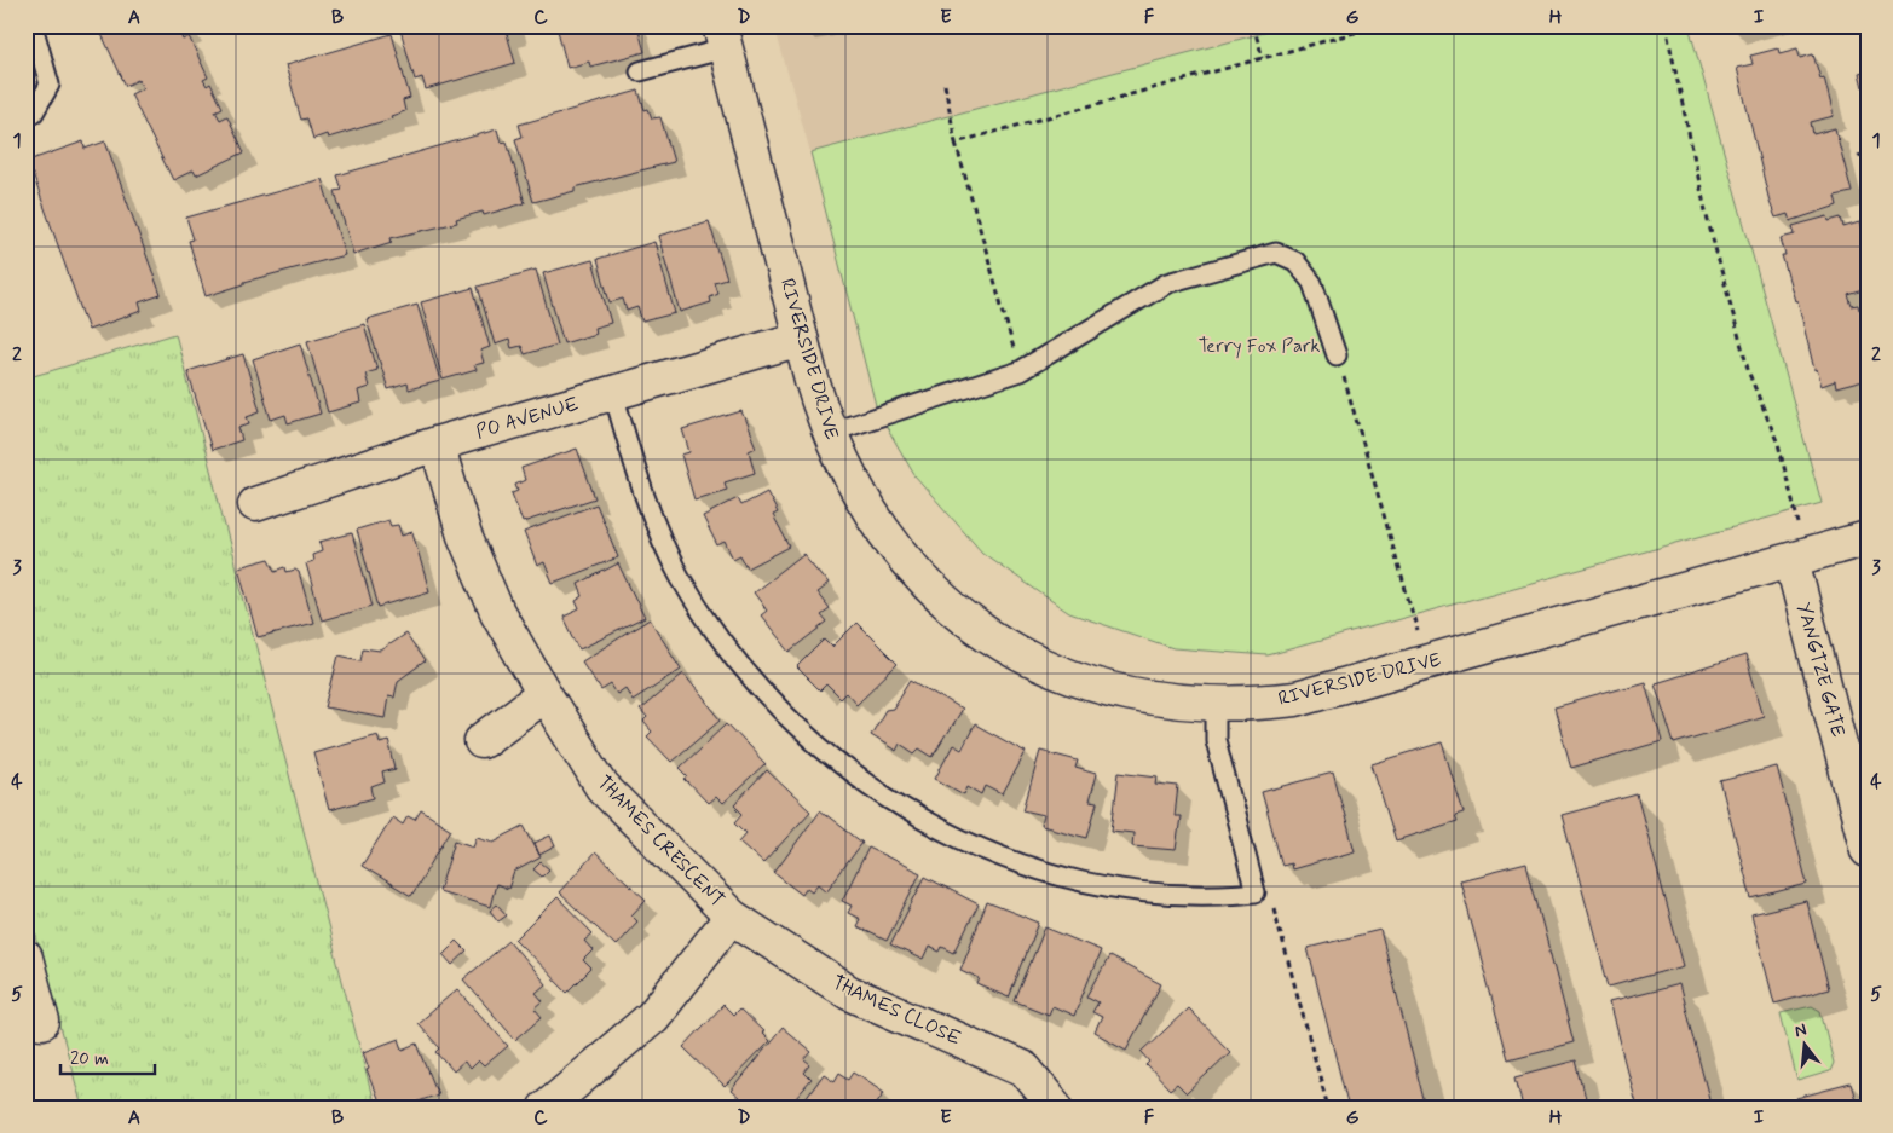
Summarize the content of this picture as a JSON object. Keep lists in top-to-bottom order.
{
  "streets": {
    "street": [
      "RIVERSIDE DRIVE",
      "PO AVENUE",
      "YANGTZE GATE",
      "THAMES CRESCENT",
      "THAMES CLOSE"
    ]
  },
  "crossings": [
    ["RIVERSIDE DRIVE", "PO AVENUE"],
    ["RIVERSIDE DRIVE", "YANGTZE GATE"],
    ["PO AVENUE", "THAMES CRESCENT"],
    ["THAMES CRESCENT", "THAMES CLOSE"]
  ],
  "parks": ["Terry Fox Park"],
  "scale_bar": "20 m",
  "north": "top",
  "grid": {
    "columns": [
      "A",
      "B",
      "C",
      "D",
      "E",
      "F",
      "G",
      "H",
      "I"
    ],
    "rows": [
      "1",
      "2",
      "3",
      "4",
      "5"
    ]
  }
}
